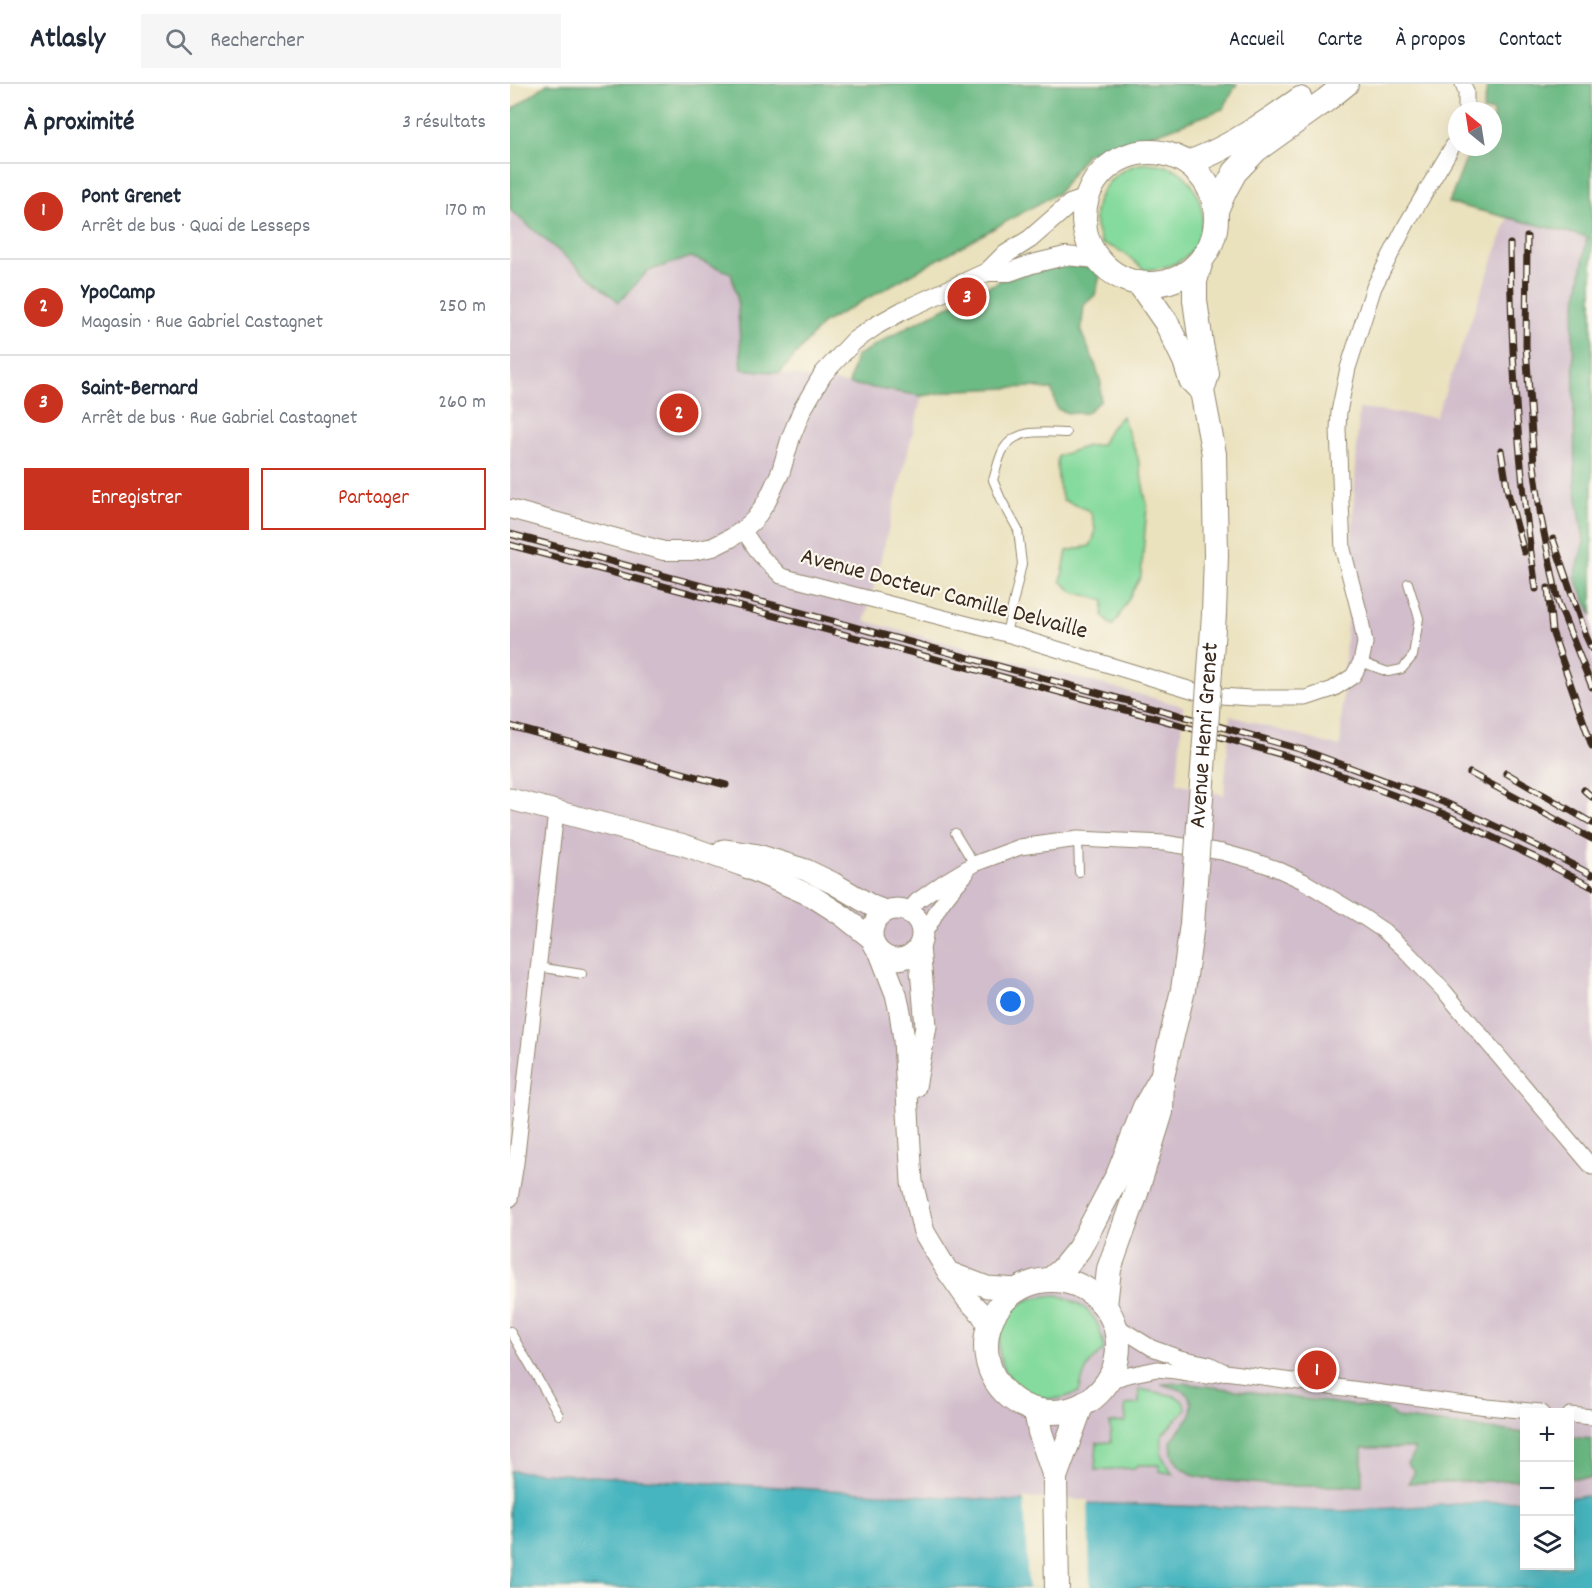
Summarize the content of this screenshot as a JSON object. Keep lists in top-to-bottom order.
{
  "streets": {
    "main road": ["Avenue Henri Grenet"],
    "street": ["Avenue Docteur Camille Delvaille"]
  },
  "north": "top left",
  "page": {
    "header": "Atlasly",
    "search": "Rechercher",
    "nav": [
      "Accueil",
      "Carte",
      "À propos",
      "Contact"
    ],
    "heading": ["À proximité", "3 résultats"],
    "list": [
      {
        "mark": "1",
        "name": "Pont Grenet",
        "note": "Arrêt de bus · Quai de Lesseps",
        "value": "170 m"
      },
      {
        "mark": "2",
        "name": "YpoCamp",
        "note": "Magasin · Rue Gabriel Castagnet",
        "value": "250 m"
      },
      {
        "mark": "3",
        "name": "Saint-Bernard",
        "note": "Arrêt de bus · Rue Gabriel Castagnet",
        "value": "260 m"
      }
    ],
    "pins": ["3", "2", "1"],
    "buttons": ["Enregistrer", "Partager"],
    "map_buttons": ["+", "−"]
  }
}
